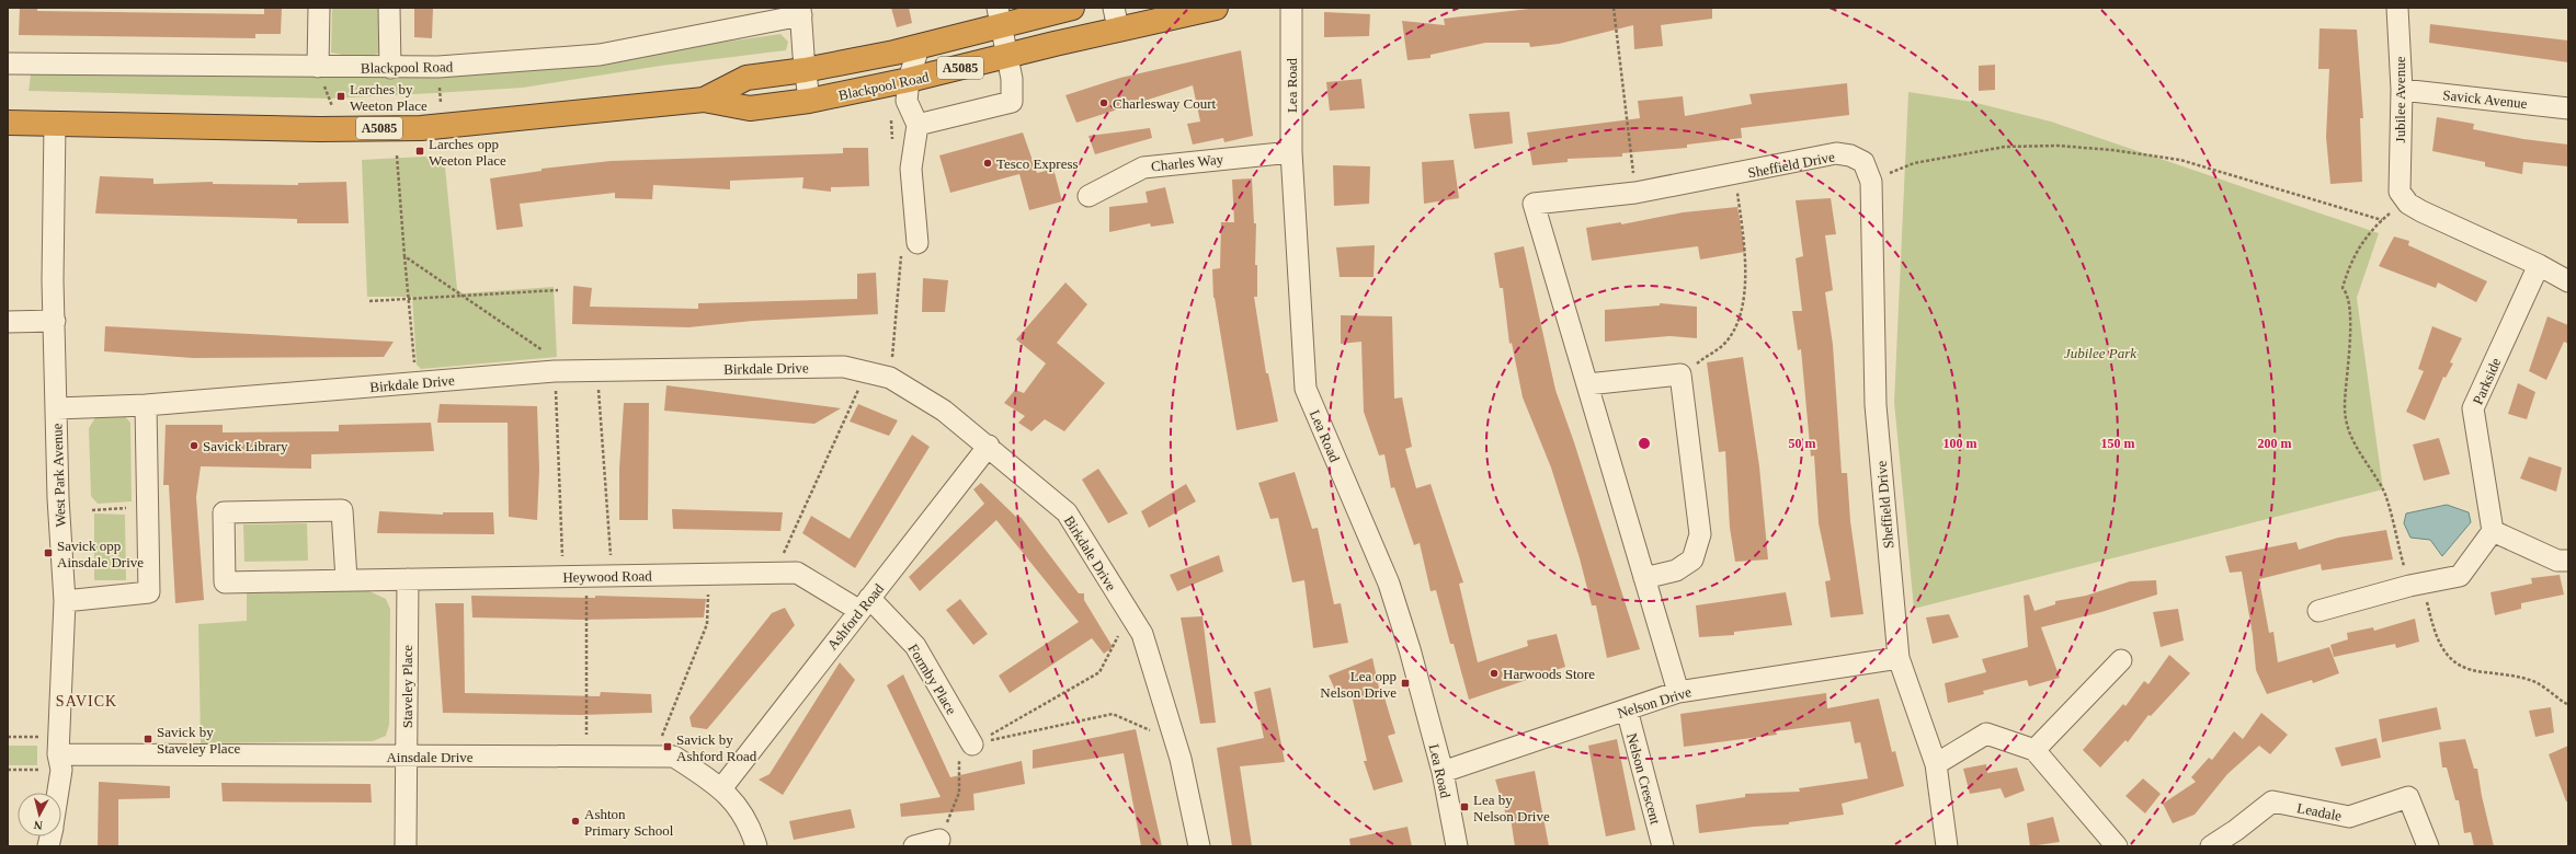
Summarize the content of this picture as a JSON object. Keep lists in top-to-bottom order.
{
  "streets": {
    "highway": ["Blackpool Road", "A5085"],
    "street": [
      "Lea Road",
      "Savick Avenue",
      "Jubilee Avenue",
      "Charles Way",
      "Sheffield Drive",
      "Birkdale Drive",
      "Parkside",
      "West Park Avenue",
      "Heywood Road",
      "Ashford Road",
      "Formby Place",
      "Staveley Place",
      "Nelson Drive",
      "Ainsdale Drive",
      "Nelson Crescent",
      "Leadale"
    ]
  },
  "crossings": [
    ["Blackpool Road", "West Park Avenue"],
    ["Lea Road", "Charles Way"],
    ["Lea Road", "Nelson Drive"],
    ["Savick Avenue", "Jubilee Avenue"],
    ["Sheffield Drive", "Nelson Drive"],
    ["Birkdale Drive", "West Park Avenue"],
    ["Birkdale Drive", "Ashford Road"],
    ["West Park Avenue", "Ainsdale Drive"],
    ["Heywood Road", "Ashford Road"],
    ["Heywood Road", "Formby Place"],
    ["Heywood Road", "Staveley Place"],
    ["Ashford Road", "Formby Place"],
    ["Ashford Road", "Ainsdale Drive"],
    ["Staveley Place", "Ainsdale Drive"],
    ["Nelson Drive", "Nelson Crescent"]
  ],
  "districts": ["SAVICK"],
  "parks": ["Jubilee Park"],
  "places": {
    "transit": [
      "Larches by Weeton Place",
      "Larches opp Weeton Place",
      "Savick opp Ainsdale Drive",
      "Lea opp Nelson Drive",
      "Savick by Staveley Place",
      "Savick by Ashford Road",
      "Lea by Nelson Drive"
    ],
    "other": [
      "Charlesway Court",
      "Tesco Express",
      "Savick Library",
      "Harwoods Store",
      "Ashton Primary School"
    ]
  },
  "north": "bottom",
  "rings": [
    "50 m",
    "100 m",
    "150 m",
    "200 m"
  ]
}
